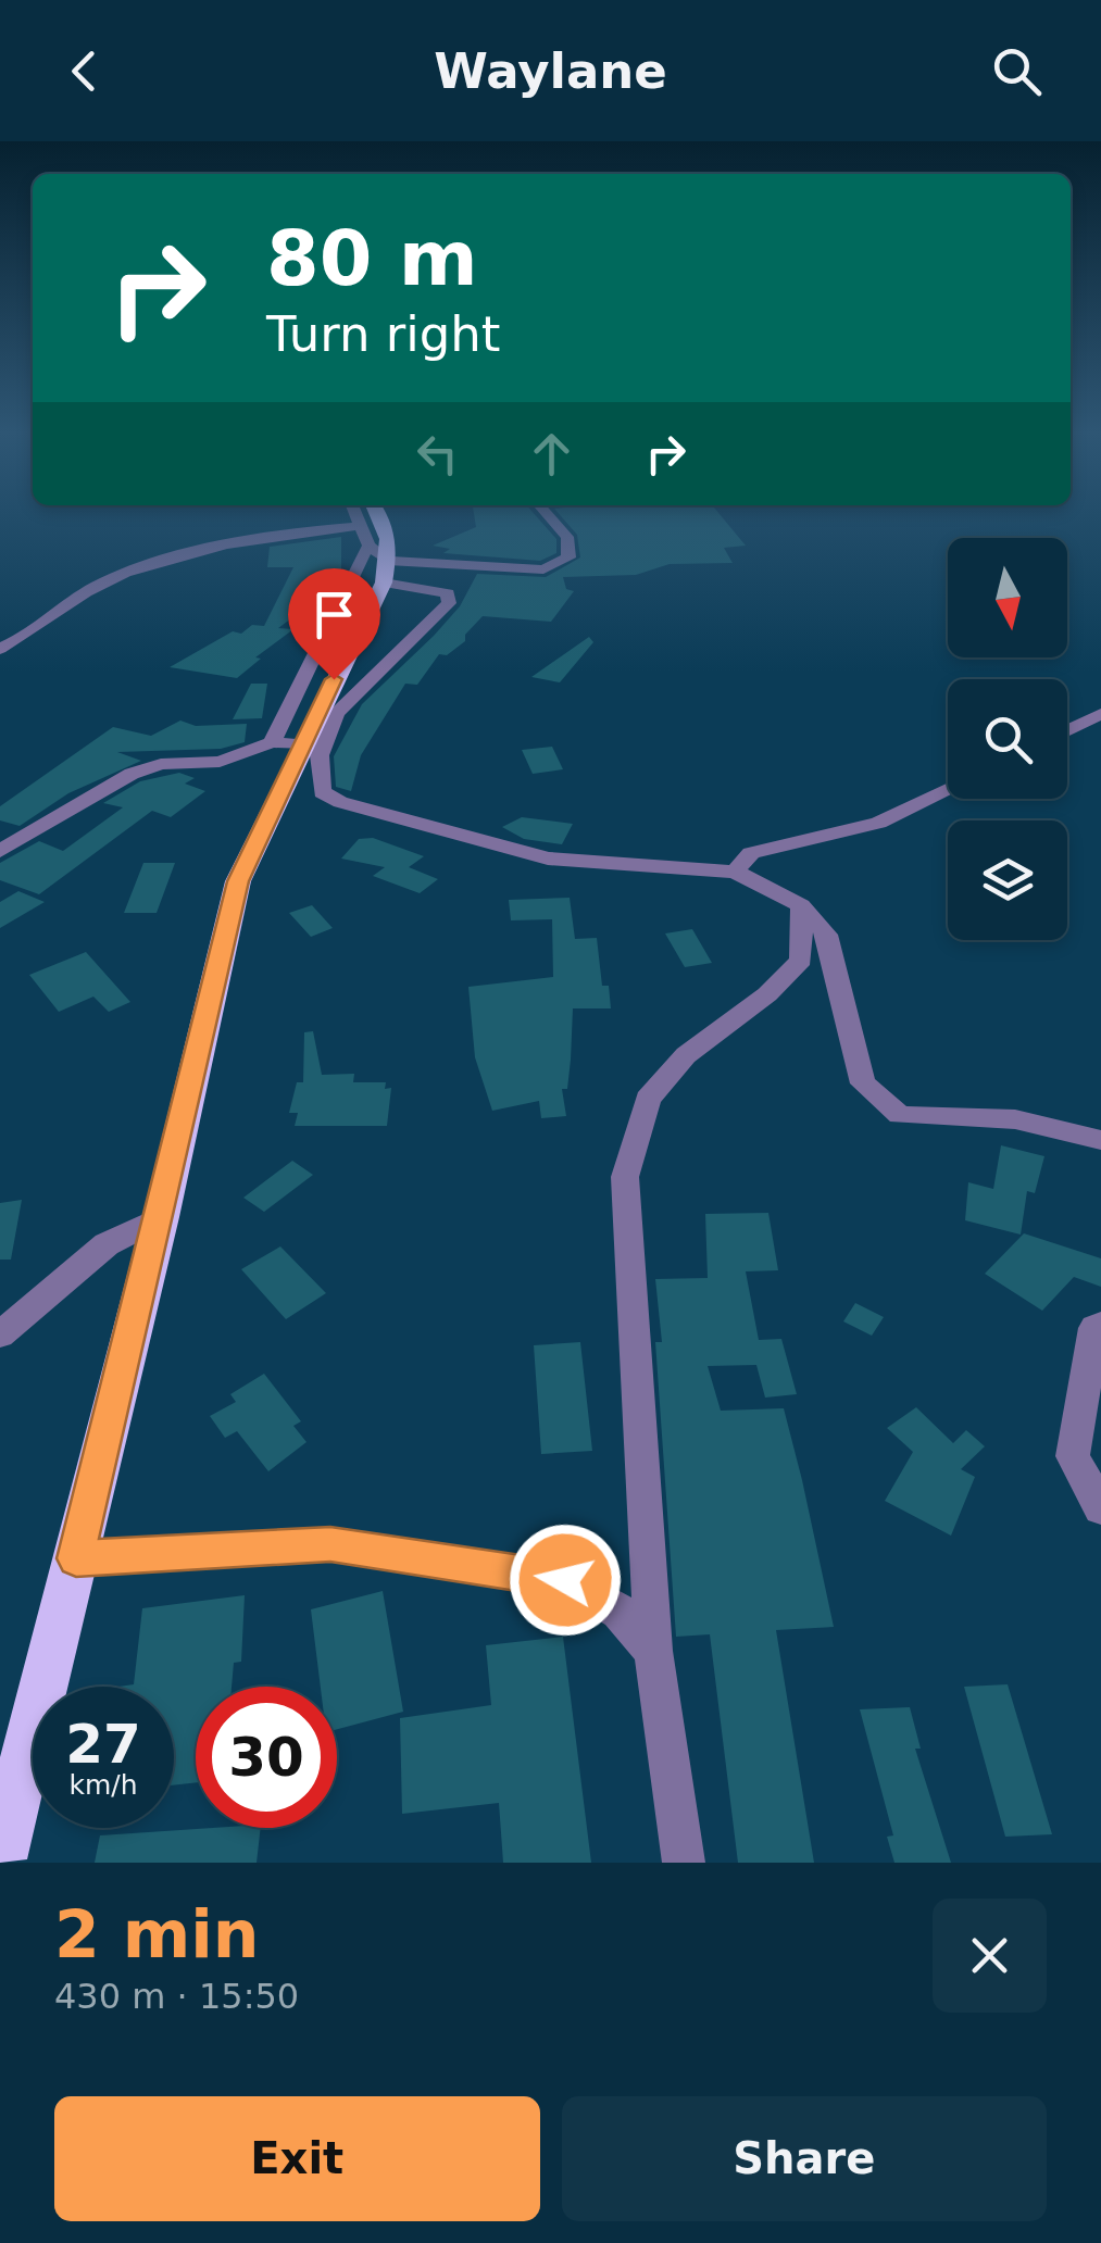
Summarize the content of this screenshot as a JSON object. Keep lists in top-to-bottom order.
{
  "north": "bottom",
  "page": {
    "header": "Waylane",
    "turn": ["80 m", "Turn right"],
    "speed": "27 km/h",
    "limit": "30",
    "heading": ["2 min", "430 m · 15:50"],
    "buttons": ["Exit", "Share"]
  }
}
